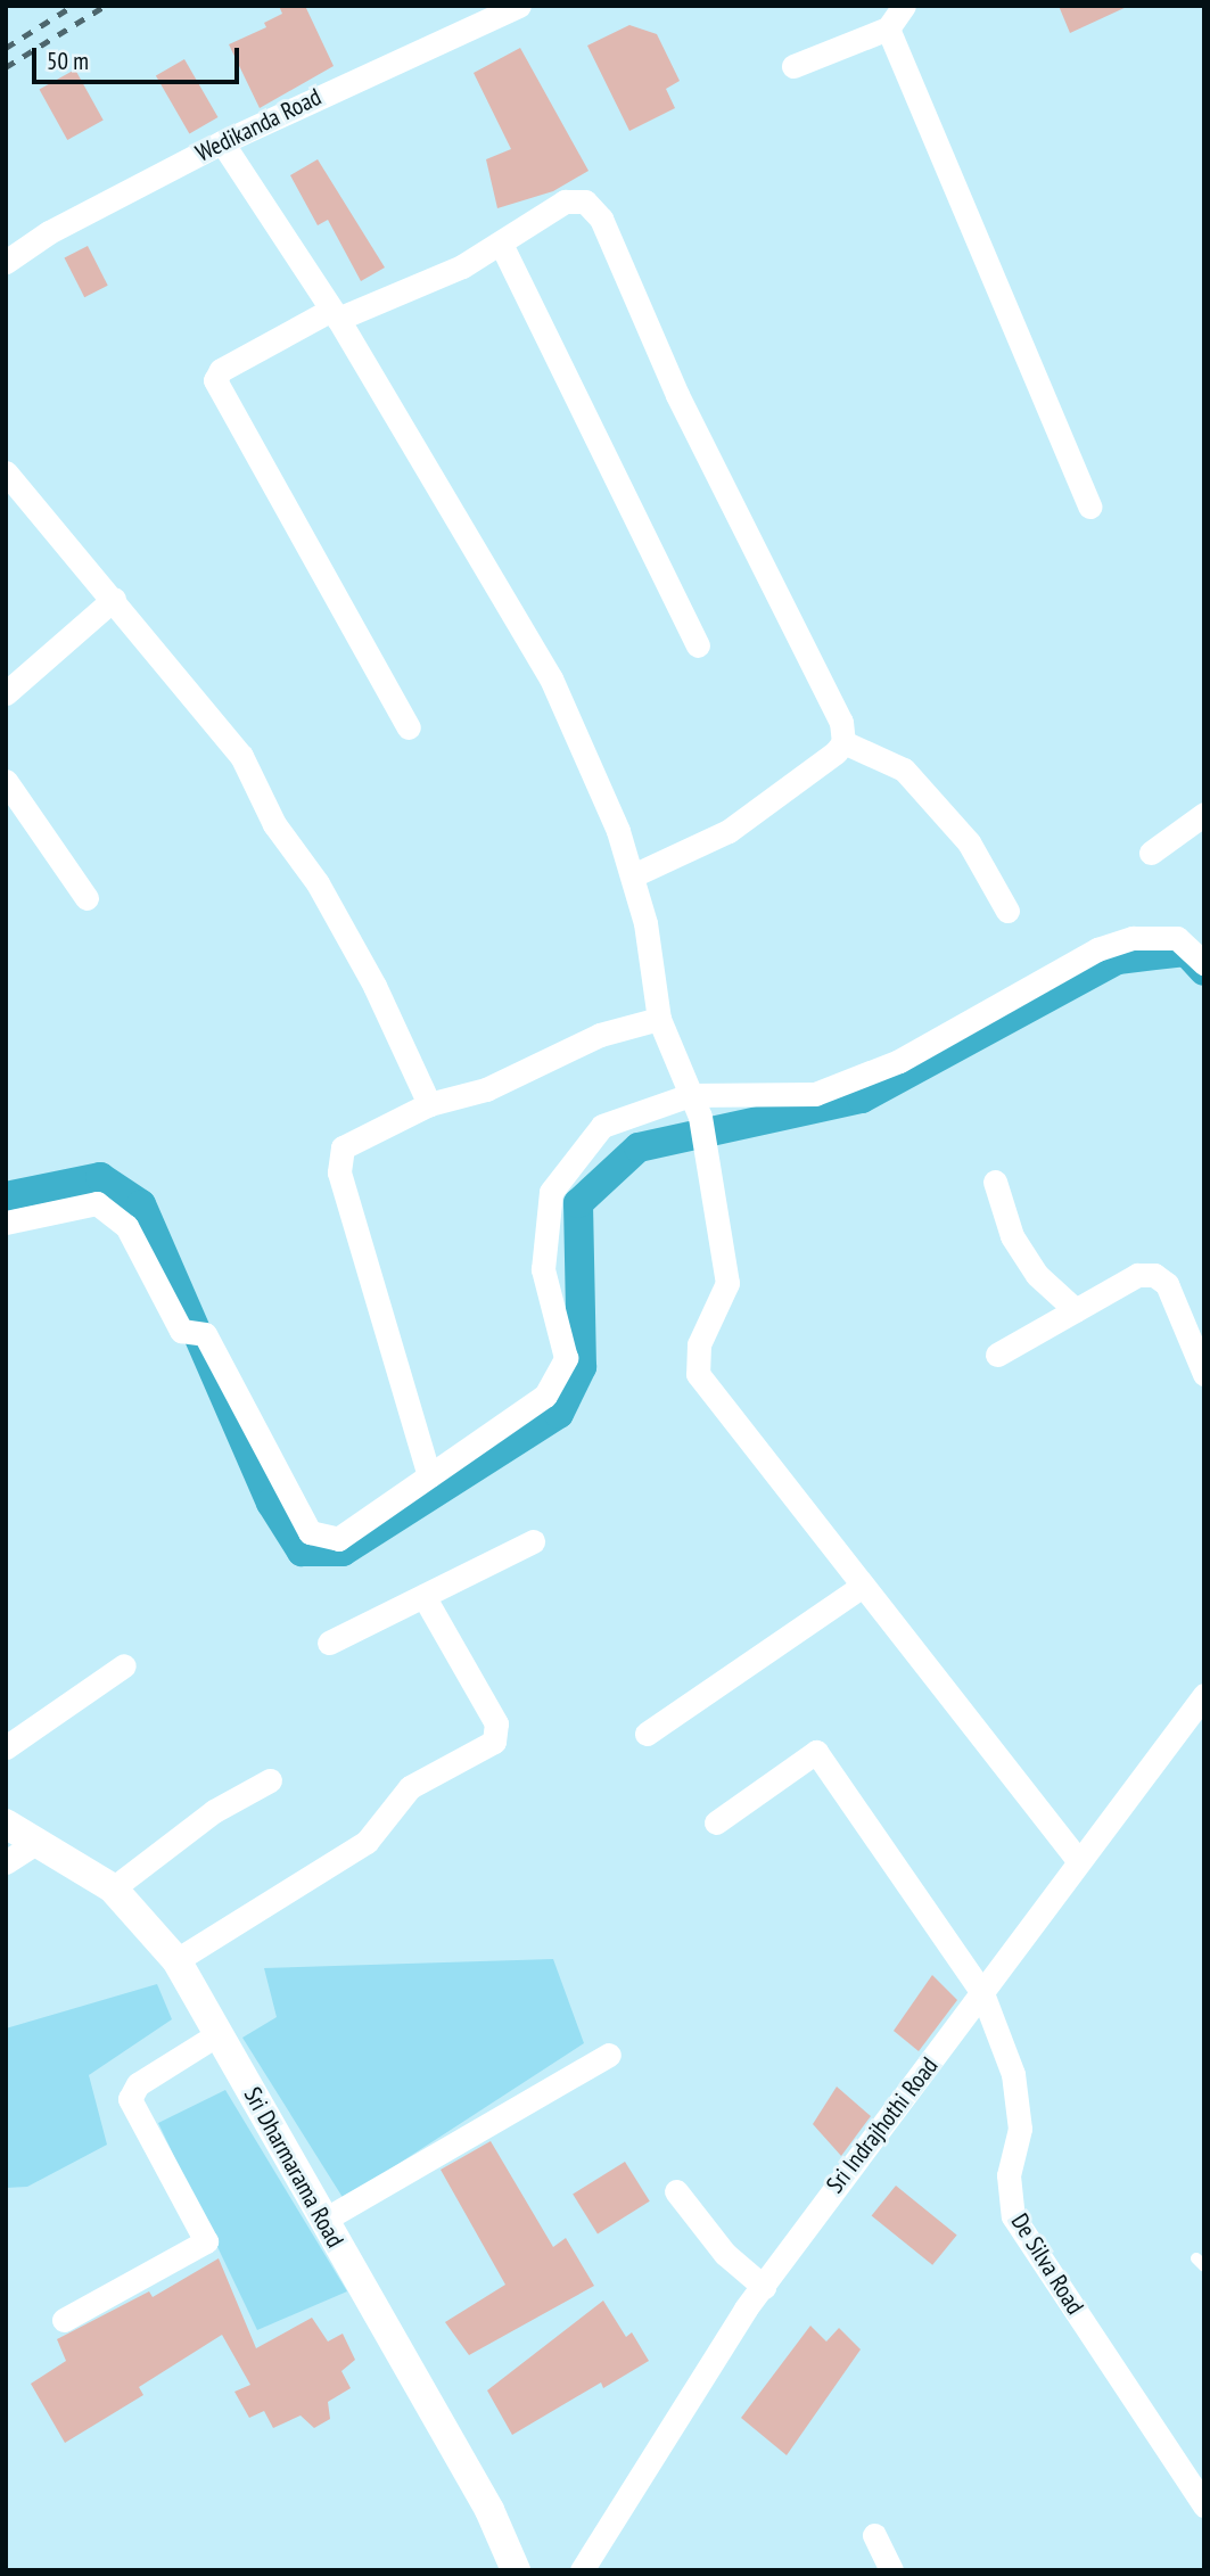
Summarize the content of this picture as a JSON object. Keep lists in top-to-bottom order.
{
  "streets": {
    "street": [
      "Wedikanda Road",
      "Sri Indrajhothi Road",
      "Sri Dharmarama Road",
      "De Silva Road"
    ]
  },
  "crossings": [
    ["Sri Indrajhothi Road", "De Silva Road"]
  ],
  "scale_bar": "50 m"
}
